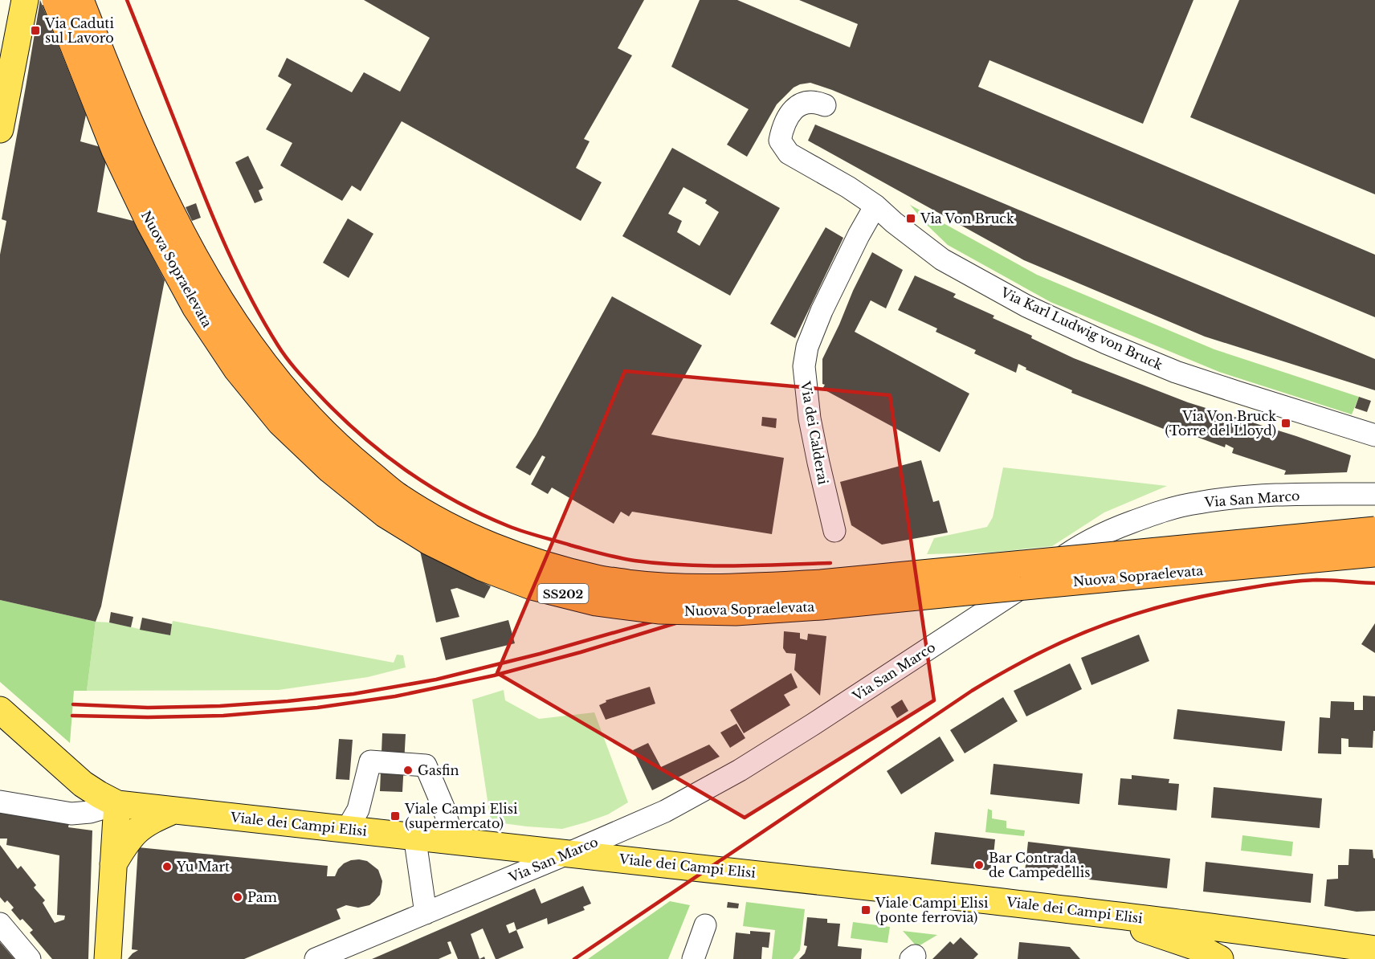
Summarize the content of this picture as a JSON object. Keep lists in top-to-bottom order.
{
  "streets": {
    "highway": ["Nuova Sopraelevata", "SS202"],
    "main road": ["Viale dei Campi Elisi"],
    "street": ["Via Karl Ludwig von Bruck", "Via dei Calderai", "Via San Marco"]
  },
  "crossings": [
    ["Via Karl Ludwig von Bruck", "Via dei Calderai"],
    ["Via San Marco", "Viale dei Campi Elisi"]
  ],
  "places": {
    "transit": [
      "Via Caduti sul Lavoro",
      "Via Von Bruck",
      "Via Von Bruck (Torre del Lloyd)",
      "Viale Campi Elisi (supermercato)",
      "Viale Campi Elisi (ponte ferrovia)"
    ],
    "other": [
      "Gasfin",
      "Bar Contrada de Campedellis",
      "Yu Mart",
      "Pam"
    ]
  }
}
